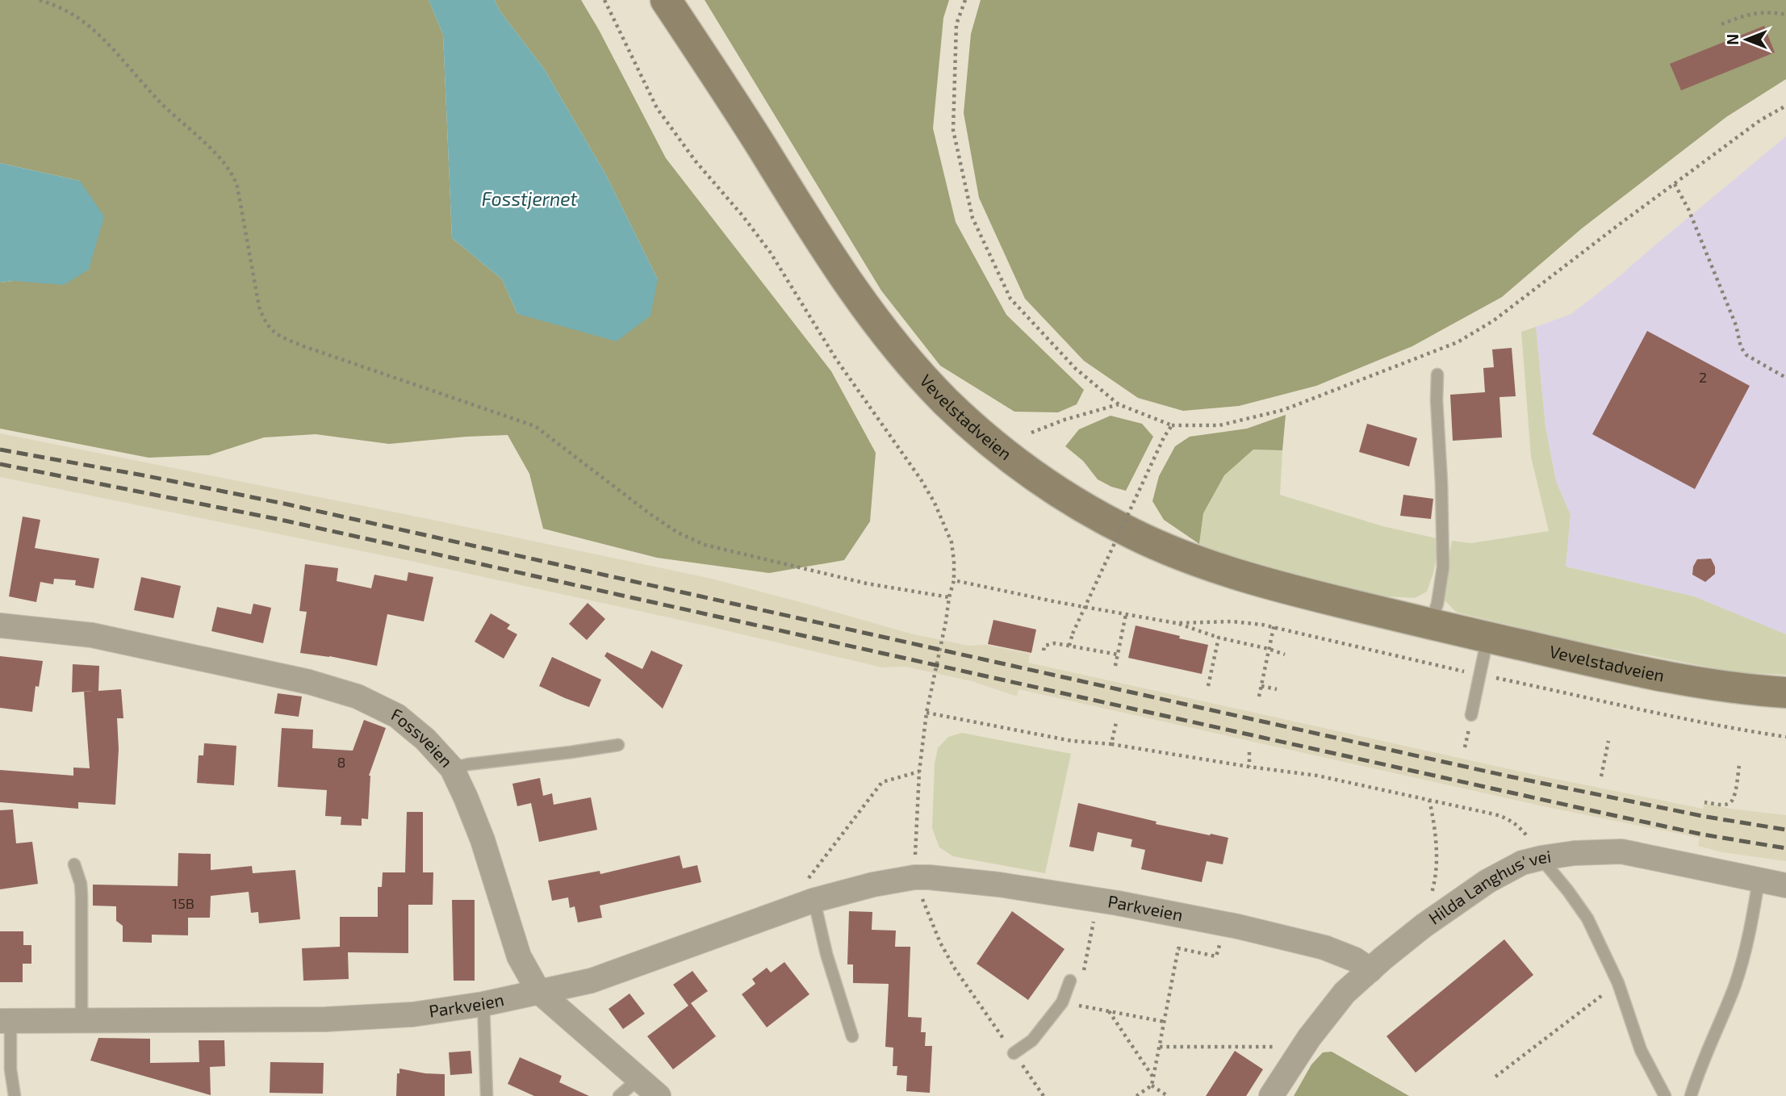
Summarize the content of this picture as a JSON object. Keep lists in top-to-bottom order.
{
  "streets": {
    "main road": ["Vevelstadveien"],
    "street": ["Fossveien", "Hilda Langhus' vei", "Parkveien"]
  },
  "crossings": [
    ["Fossveien", "Parkveien"],
    ["Hilda Langhus' vei", "Parkveien"]
  ],
  "water": ["Fosstjernet"],
  "house_numbers": ["2", "8", "15B"],
  "north": "left"
}
